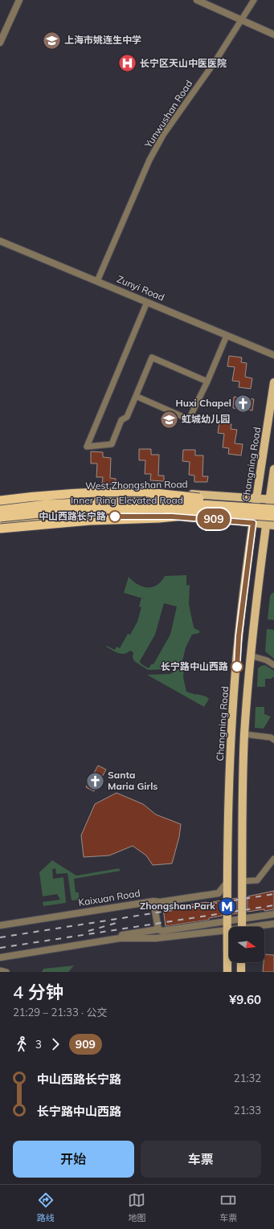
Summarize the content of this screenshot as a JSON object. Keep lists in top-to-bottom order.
{
  "streets": {
    "highway": ["Inner Ring Elevated Road"],
    "main road": ["Changning Road", "West Zhongshan Road"],
    "street": ["Yunwushan Road", "Zunyi Road", "Kaixuan Road"]
  },
  "crossings": [
    ["Yunwushan Road", "Zunyi Road"],
    ["Changning Road", "West Zhongshan Road"]
  ],
  "places": {
    "school or university": ["上海市姚连生中学", "虹城幼儿园"],
    "hospital": ["长宁区天山中医医院"],
    "church": ["Huxi Chapel", "Santa Maria Girls"],
    "other": ["中山西路长宁路", "长宁路中山西路"],
    "metro station": ["Zhongshan Park"]
  },
  "lines": ["bus line 909"],
  "north": "right",
  "page": {
    "on_map": "909",
    "heading": ["4 分钟", "21:29 – 21:33 · 公交", "¥9.60"],
    "legs": ["3", "909"],
    "list": [
      {
        "name": "中山西路长宁路",
        "value": "21:32"
      },
      {
        "name": "长宁路中山西路",
        "value": "21:33"
      }
    ],
    "buttons": ["开始", "车票"],
    "tabs": ["路线", "地图", "车票"]
  }
}
